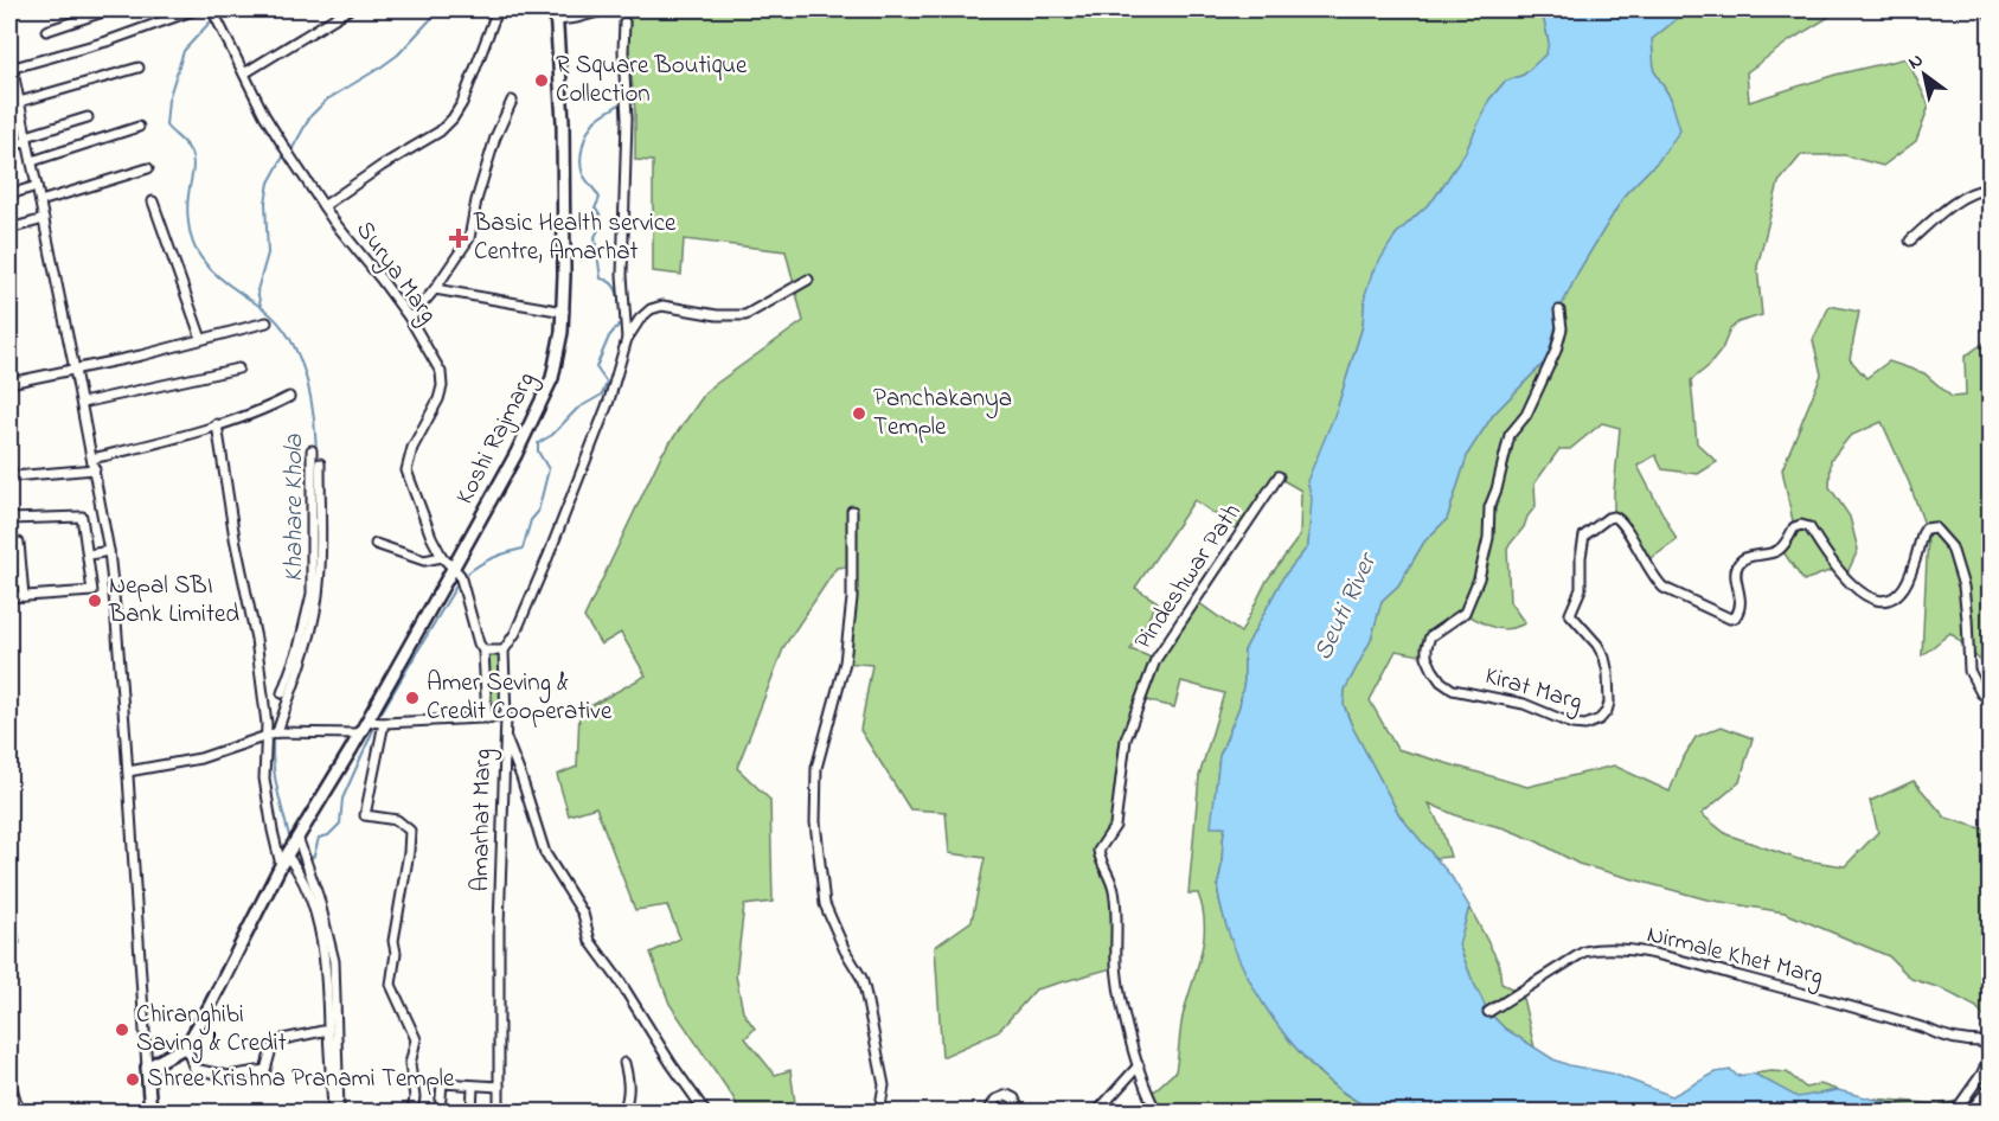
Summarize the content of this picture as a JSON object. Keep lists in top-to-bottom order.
{
  "streets": {
    "main road": ["Koshi Rajmarg"],
    "street": [
      "Surya Marg",
      "Pindeshwar Path",
      "Kirat Marg",
      "Amarhat Marg",
      "Nirmale Khet Marg"
    ]
  },
  "crossings": [
    ["Surya Marg", "Koshi Rajmarg"]
  ],
  "water": ["Khahare Khola", "Seuti River"],
  "places": {
    "other": [
      "R Square Boutique Collection",
      "Panchakanya Temple",
      "Nepal SBI Bank Limited",
      "Amer Seving & Credit Cooperative",
      "Chiranghibi Saving & Credit",
      "Shree Krishna Pranami Temple"
    ],
    "health": ["Basic Health service Centre, Amarhat"]
  },
  "north": "top left"
}
